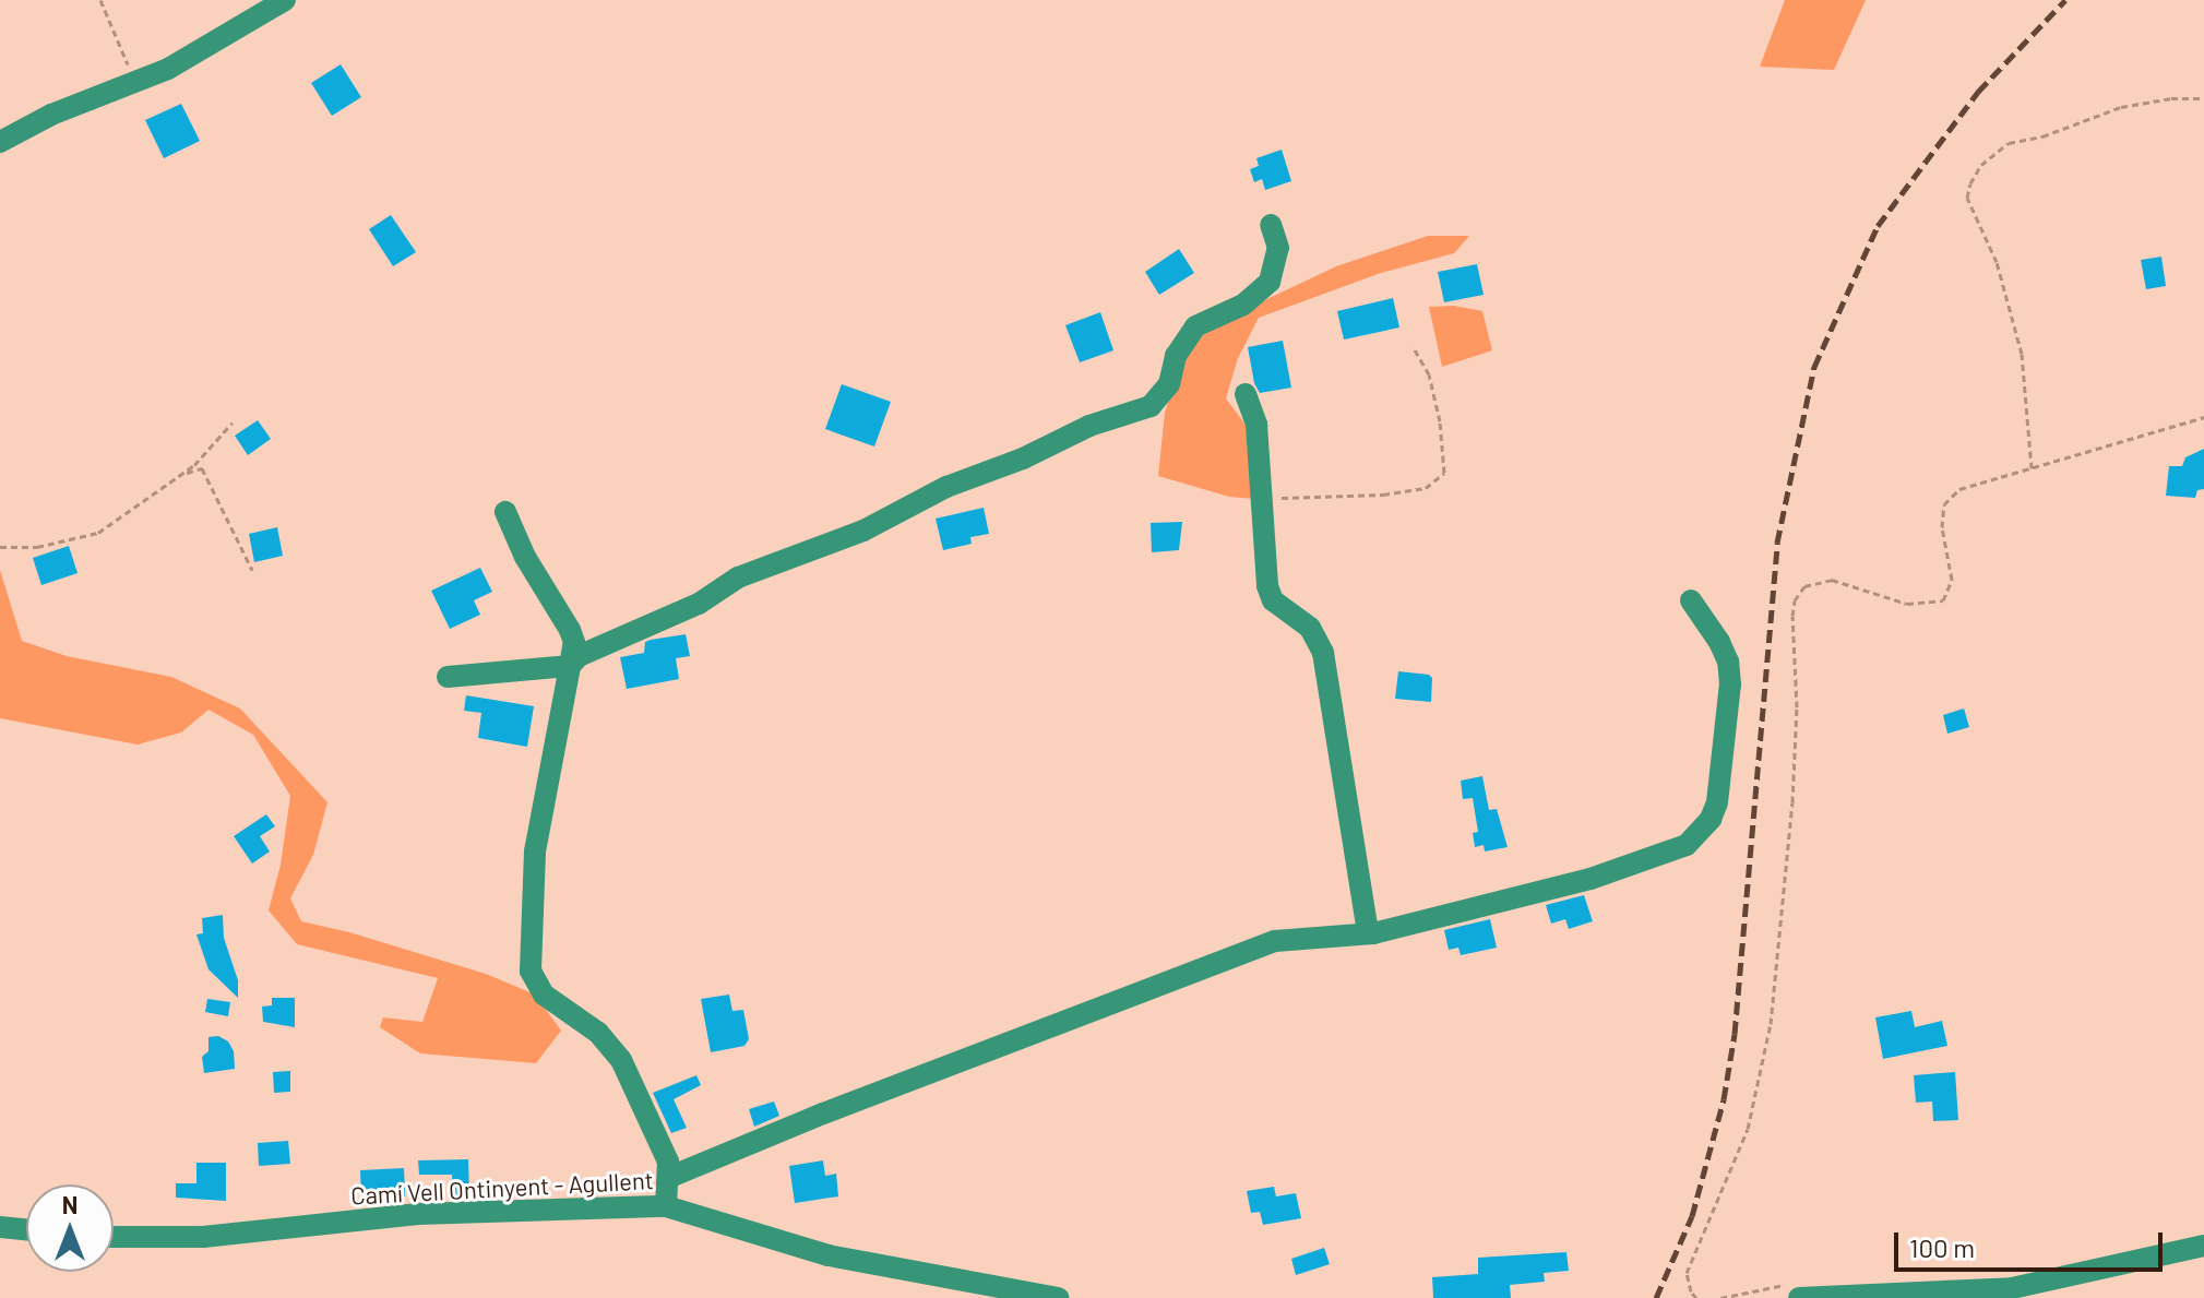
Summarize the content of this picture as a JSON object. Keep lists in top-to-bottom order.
{
  "streets": {
    "street": ["Camí Vell Ontinyent - Agullent"]
  },
  "scale_bar": "100 m",
  "north": "top"
}
